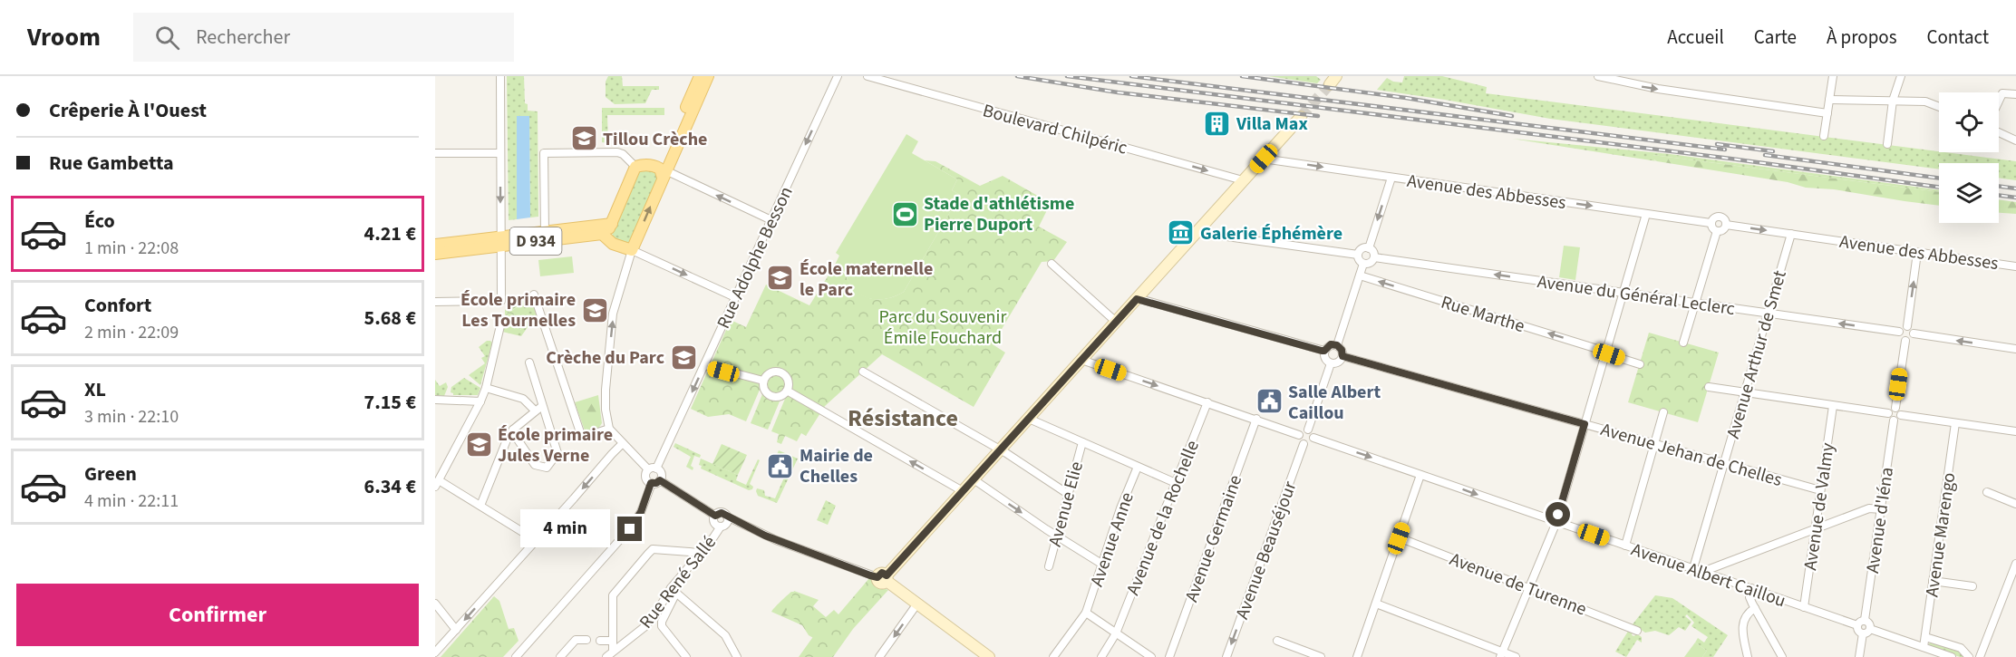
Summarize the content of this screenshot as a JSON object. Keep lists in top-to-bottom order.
{
  "streets": {
    "main road": ["D 934"],
    "street": [
      "Boulevard Chilpéric",
      "Avenue des Abbesses",
      "Rue Adolphe Besson",
      "Avenue du Général Leclerc",
      "Rue Marthe",
      "Avenue Arthur de Smet",
      "Avenue Jehan de Chelles",
      "Avenue Elie",
      "Avenue de Valmy",
      "Avenue de la Rochelle",
      "Avenue d'Iéna",
      "Avenue Marengo",
      "Avenue Germaine",
      "Avenue Anne",
      "Avenue Beauséjour",
      "Avenue Albert Caillou",
      "Rue René Sallé",
      "Avenue de Turenne"
    ]
  },
  "crossings": [
    ["Avenue des Abbesses", "Avenue Arthur de Smet"],
    ["Avenue du Général Leclerc", "Avenue Arthur de Smet"],
    ["Avenue Arthur de Smet", "Avenue Jehan de Chelles"],
    ["Avenue Arthur de Smet", "Avenue Albert Caillou"],
    ["Avenue Jehan de Chelles", "Avenue de Valmy"],
    ["Avenue de Valmy", "Avenue Albert Caillou"],
    ["Avenue d'Iéna", "Avenue Albert Caillou"],
    ["Avenue Beauséjour", "Avenue Albert Caillou"]
  ],
  "one_way": [
    "Boulevard Chilpéric",
    "Avenue des Abbesses",
    "Rue Adolphe Besson",
    "Avenue du Général Leclerc",
    "Rue Marthe",
    "Avenue Beauséjour",
    "Avenue Albert Caillou"
  ],
  "districts": ["Résistance"],
  "parks": ["Parc du Souvenir Émile Fouchard"],
  "places": {
    "building": ["Villa Max"],
    "school or university": [
      "Tillou Crèche",
      "École maternelle le Parc",
      "École primaire Les Tournelles",
      "Crèche du Parc",
      "École primaire Jules Verne"
    ],
    "sports": ["Stade d'athlétisme Pierre Duport"],
    "museum": ["Galerie Éphémère"],
    "public building": ["Salle Albert Caillou", "Mairie de Chelles"]
  },
  "page": {
    "header": "Vroom",
    "search": "Rechercher",
    "nav": [
      "Accueil",
      "Carte",
      "À propos",
      "Contact"
    ],
    "banner": ["Crêperie À l'Ouest", "Rue Gambetta"],
    "list": [
      {
        "name": "Éco",
        "note": "1 min · 22:08",
        "value": "4.21 €"
      },
      {
        "name": "Confort",
        "note": "2 min · 22:09",
        "value": "5.68 €"
      },
      {
        "name": "XL",
        "note": "3 min · 22:10",
        "value": "7.15 €"
      },
      {
        "name": "Green",
        "note": "4 min · 22:11",
        "value": "6.34 €"
      }
    ],
    "bubble": "4 min",
    "buttons": "Confirmer"
  }
}
